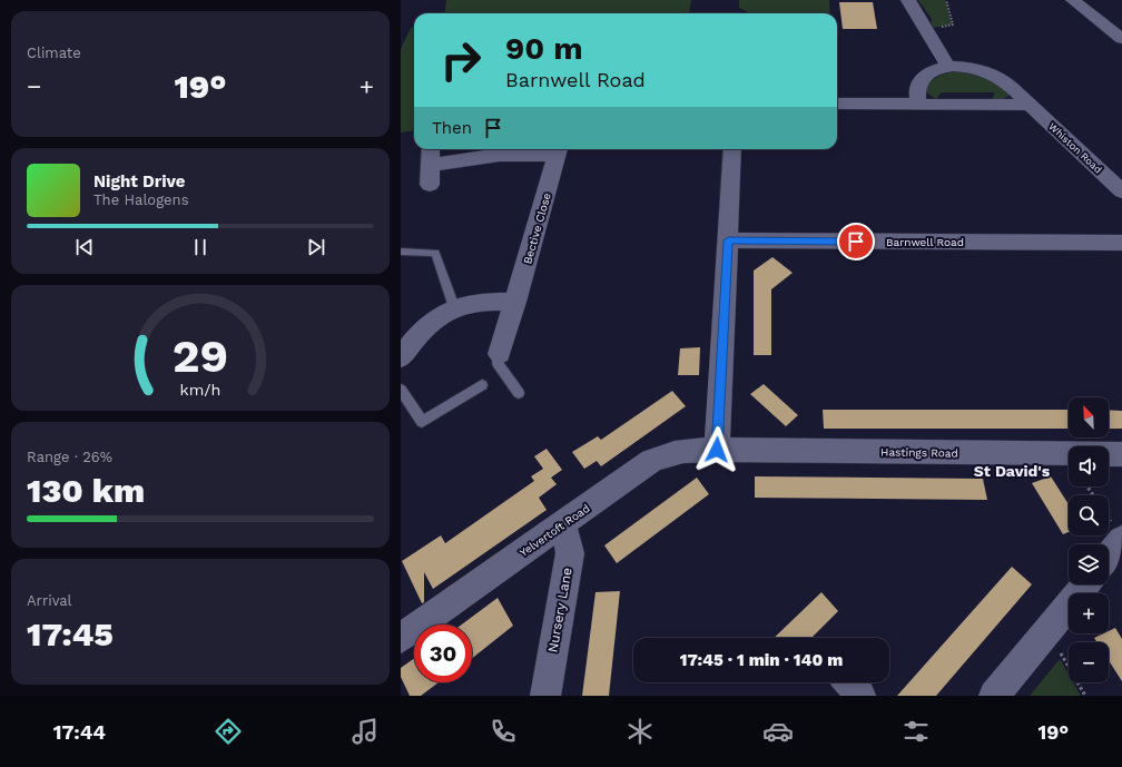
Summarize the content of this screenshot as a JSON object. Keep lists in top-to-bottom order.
{
  "streets": {
    "street": [
      "Whiston Road",
      "Bective Close",
      "Barnwell Road",
      "Hastings Road",
      "Yelvertoft Road",
      "Nursery Lane"
    ]
  },
  "crossings": [
    ["Hastings Road", "Yelvertoft Road"],
    ["Yelvertoft Road", "Nursery Lane"]
  ],
  "districts": ["St David's"],
  "north": "top left",
  "page": {
    "tile": [
      "Climate",
      ["Range · 26%", "130 km"],
      ["Arrival", "17:45"]
    ],
    "turn": ["90 m", "Barnwell Road"],
    "heat": ["−", "19°", "+"],
    "then": "Then",
    "song": ["Night Drive", "The Halogens"],
    "map_buttons": ["+", "−"],
    "limit": "30",
    "trip": "17:45 · 1 min · 140 m",
    "tabs": ["17:44", "19°"],
    "gauge": ["29", "km/h"]
  }
}
